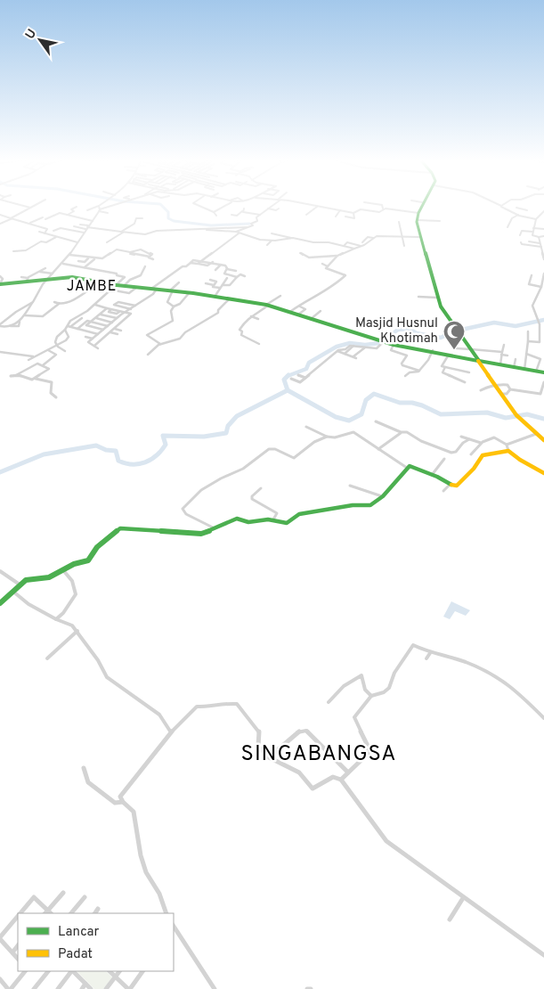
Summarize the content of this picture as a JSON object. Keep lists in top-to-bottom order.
{
  "districts": ["JAMBE", "SINGABANGSA"],
  "places": {
    "mosque": ["Masjid Husnul Khotimah"]
  },
  "legend": ["Lancar", "Padat"],
  "north": "top left"
}
